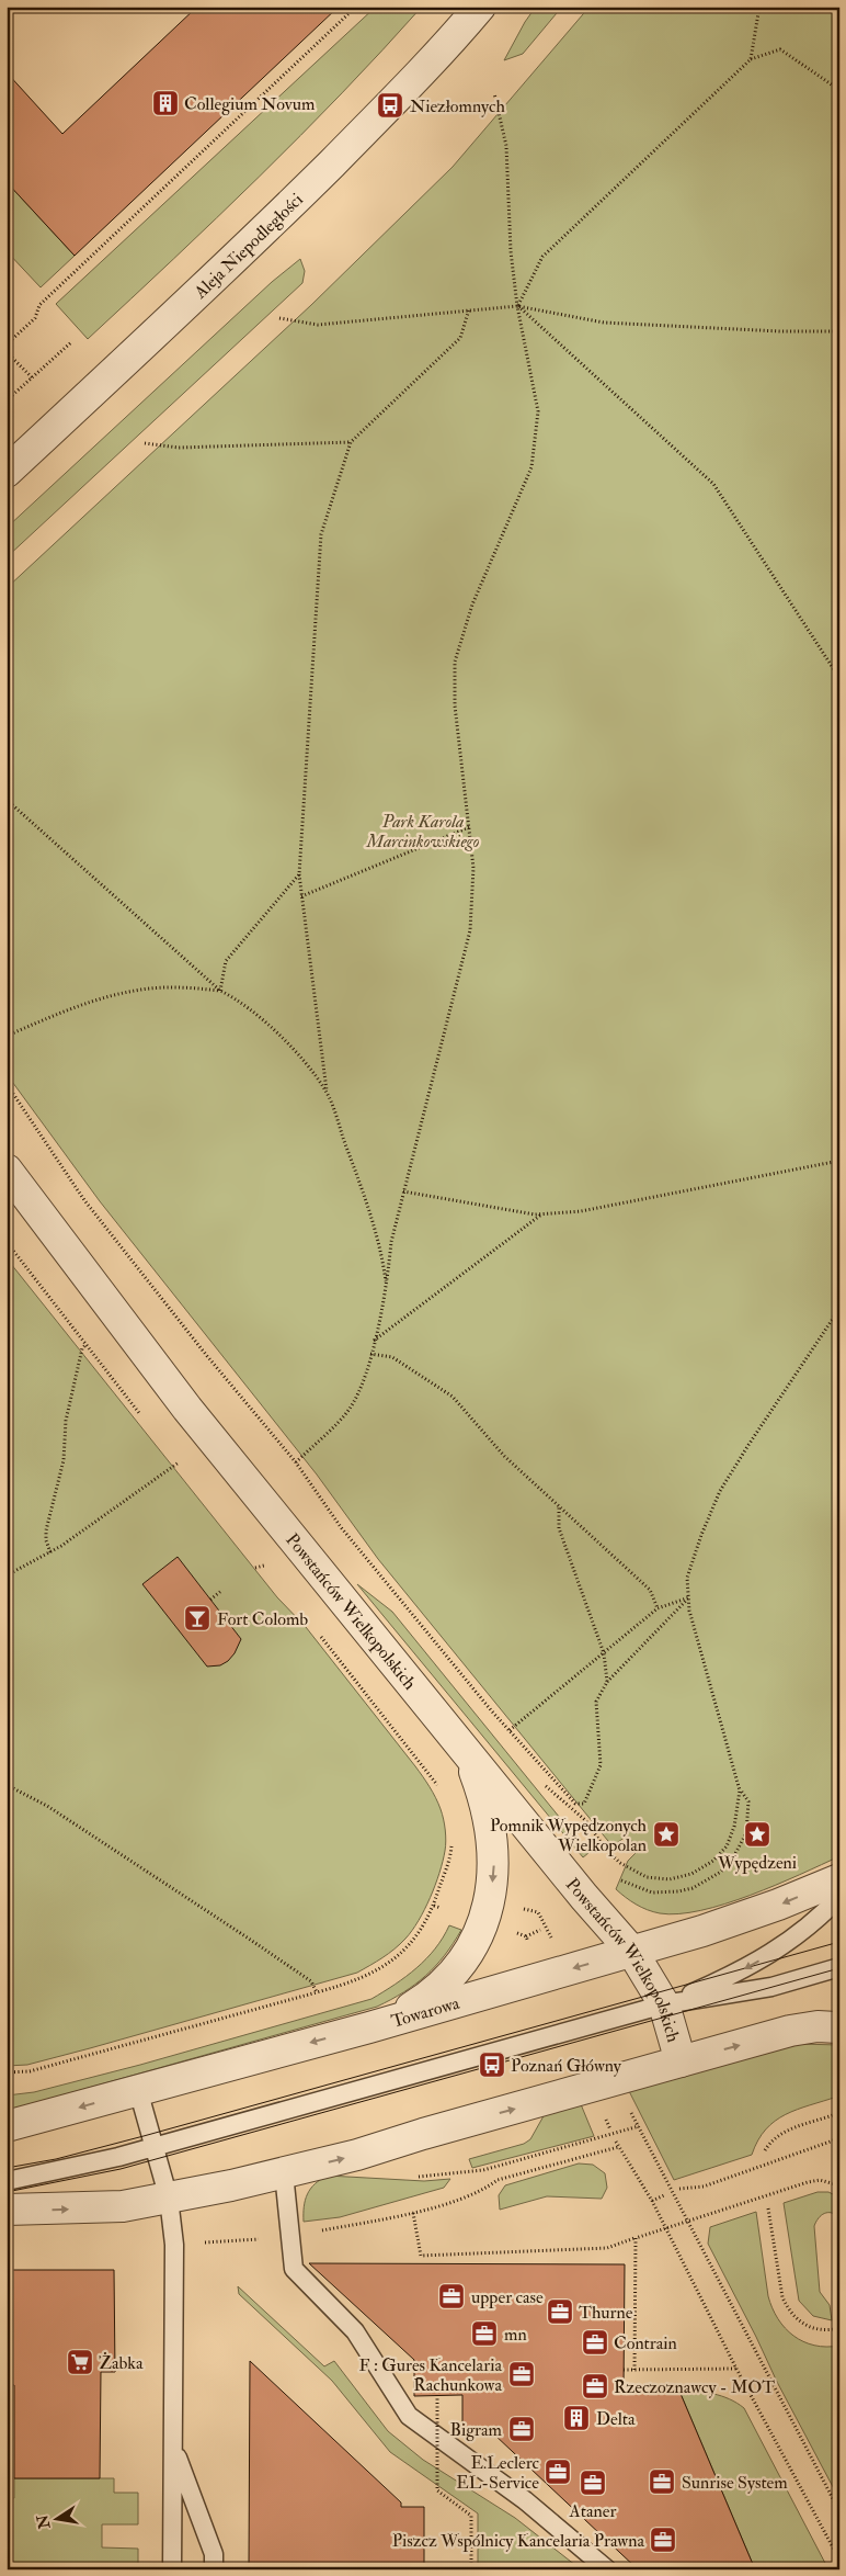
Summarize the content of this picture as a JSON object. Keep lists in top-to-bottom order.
{
  "streets": {
    "street": ["Aleja Niepodległości", "Powstańców Wielkopolskich", "Towarowa"]
  },
  "crossings": [
    ["Powstańców Wielkopolskich", "Towarowa"]
  ],
  "parks": ["Park Karola Marcinkowskiego"],
  "places": {
    "building": ["Collegium Novum", "Delta"],
    "bus stop": ["Niezłomnych", "Poznań Główny"],
    "bar": ["Fort Colomb"],
    "place": ["Pomnik Wypędzonych Wielkopolan", "Wypędzeni"],
    "office": [
      "upper case",
      "Thurne",
      "mn",
      "Contrain",
      "F : Gures Kancelaria Rachunkowa",
      "Rzeczoznawcy - MOT",
      "Bigram",
      "E.Leclerc EL-Service",
      "Sunrise System",
      "Ataner",
      "Piszcz Wspólnicy Kancelaria Prawna"
    ],
    "supermarket": ["Żabka"]
  },
  "north": "left"
}
